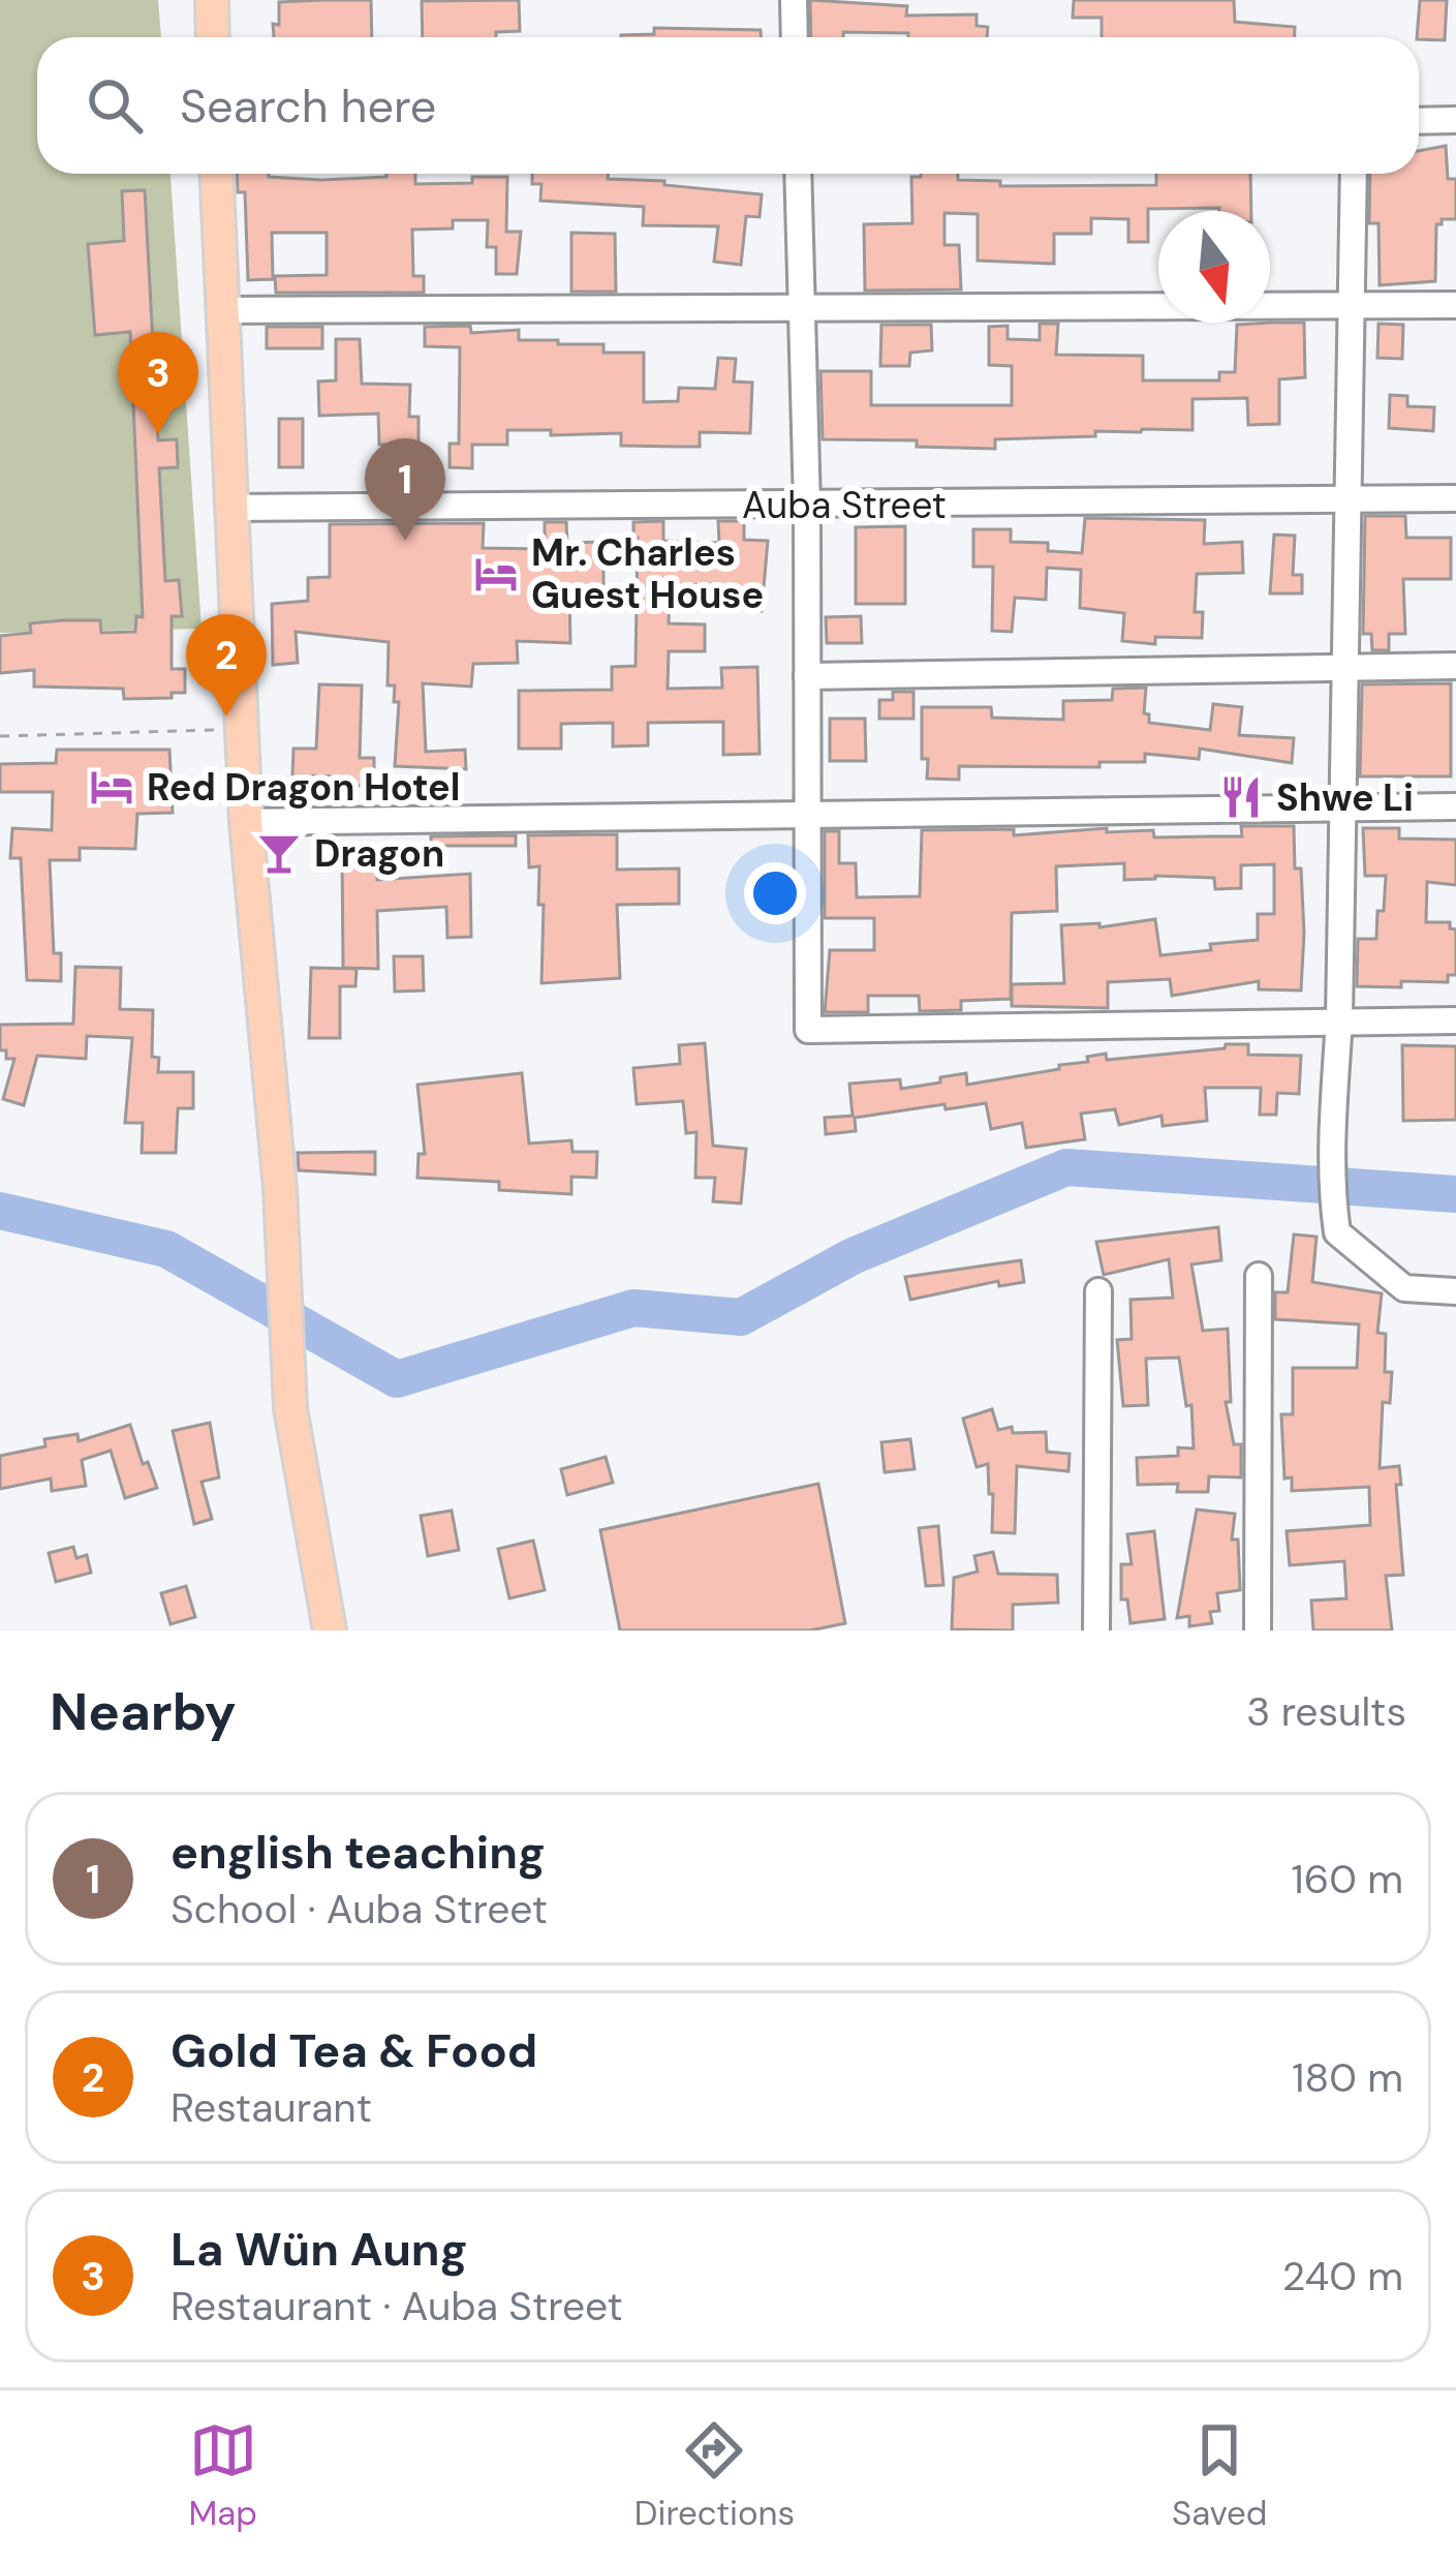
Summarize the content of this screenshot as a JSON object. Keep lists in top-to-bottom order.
{
  "streets": {
    "street": ["Auba Street"]
  },
  "places": {
    "hotel": ["Mr. Charles Guest House", "Red Dragon Hotel"],
    "restaurant": ["Shwe Li"],
    "bar": ["Dragon"]
  },
  "north": "bottom",
  "page": {
    "search": "Search here",
    "pins": ["3", "1", "2"],
    "heading": ["Nearby", "3 results"],
    "list": [
      {
        "mark": "1",
        "name": "english teaching",
        "note": "School · Auba Street",
        "value": "160 m"
      },
      {
        "mark": "2",
        "name": "Gold Tea & Food",
        "note": "Restaurant",
        "value": "180 m"
      },
      {
        "mark": "3",
        "name": "La Wün Aung",
        "note": "Restaurant · Auba Street",
        "value": "240 m"
      }
    ],
    "nav": ["Map", "Directions", "Saved"]
  }
}
